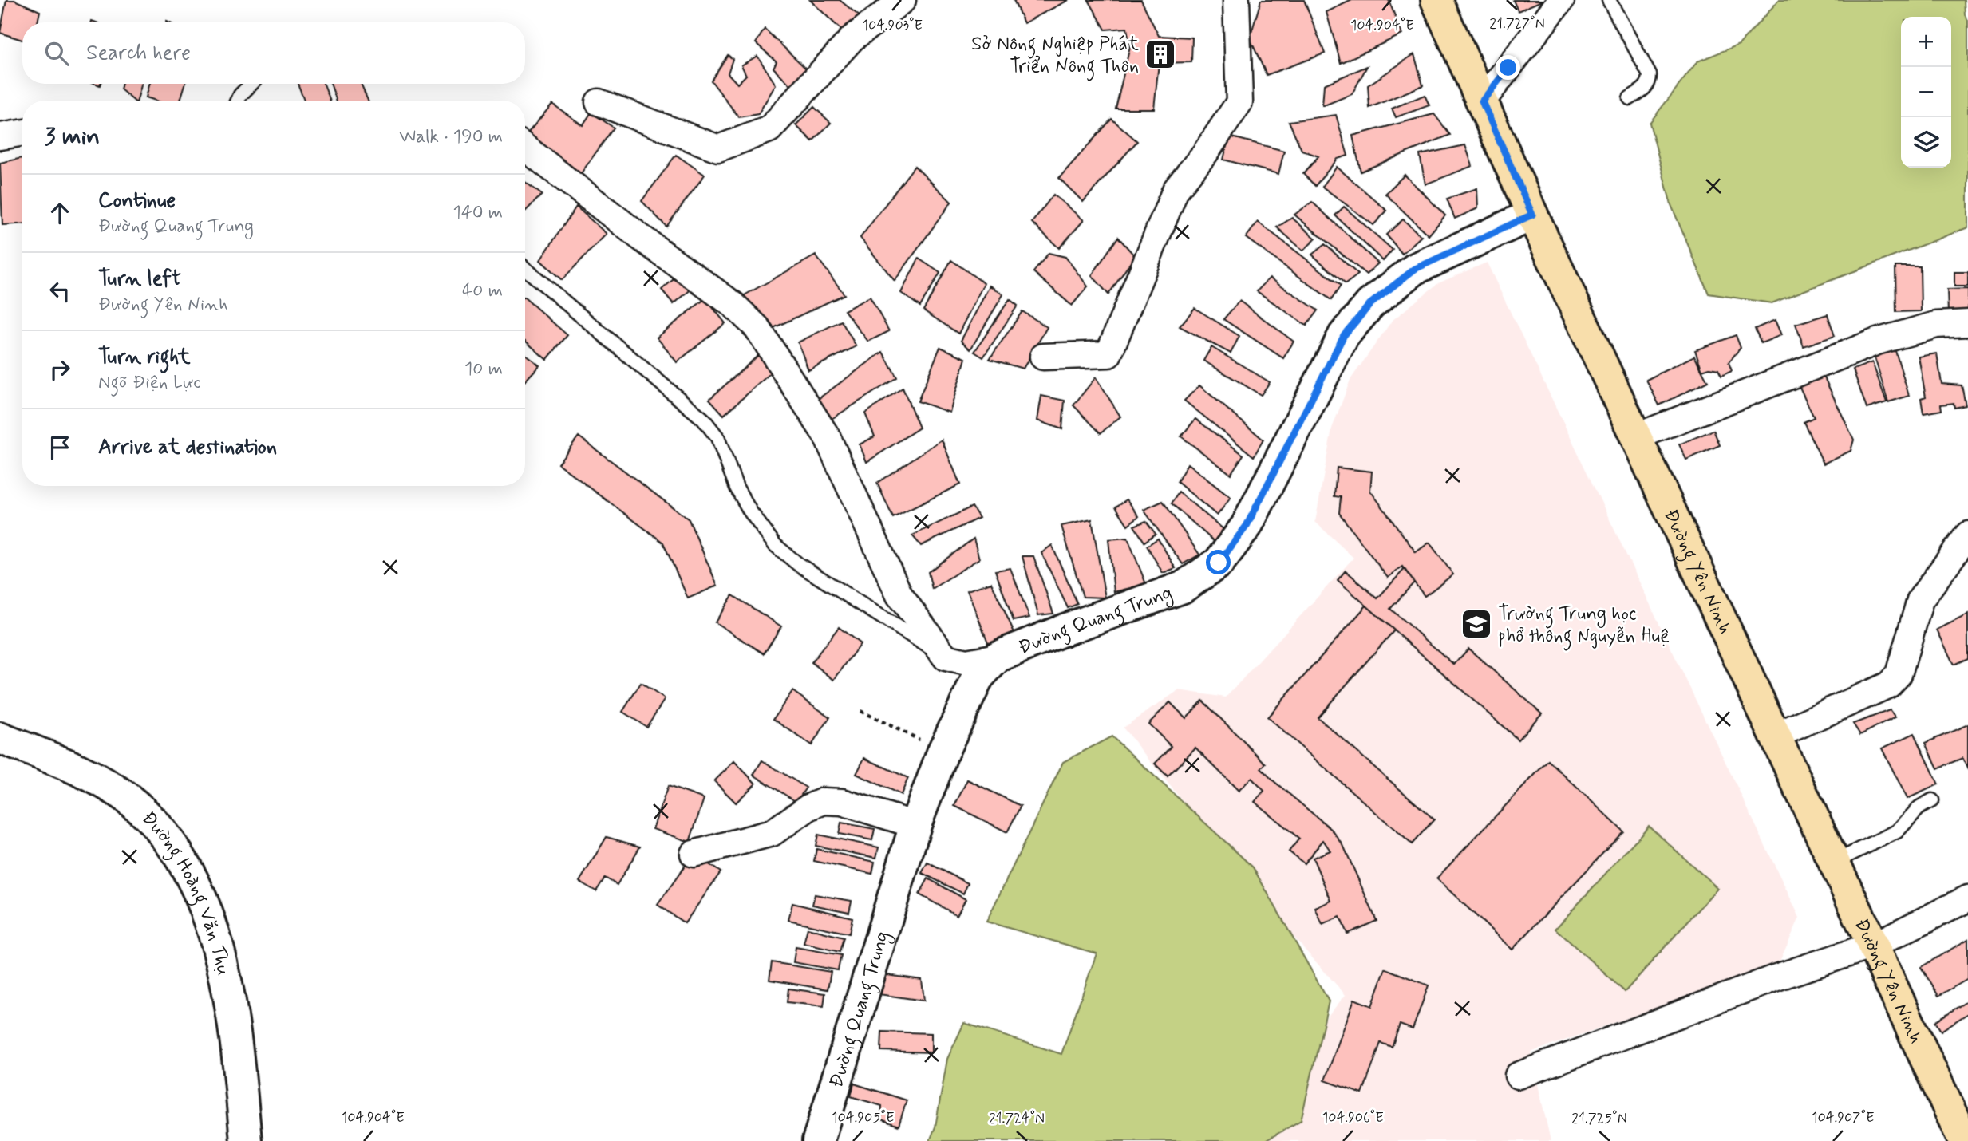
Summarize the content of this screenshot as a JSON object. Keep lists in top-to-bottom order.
{
  "streets": {
    "main road": ["Đường Yên Ninh"],
    "street": ["Đường Quang Trung", "Đường Hoàng Văn Thụ"]
  },
  "crossings": [
    ["Đường Yên Ninh", "Đường Quang Trung"]
  ],
  "places": {
    "building": ["Sở Nông Nghiệp Phát Triển Nông Thôn"],
    "school or university": ["Trường Trung học phổ thông Nguyễn Huệ"]
  },
  "page": {
    "map_buttons": ["+", "−"],
    "search": "Search here",
    "heading": ["3 min", "Walk · 190 m"],
    "list": [
      ["Continue", "Đường Quang Trung", "140 m"],
      ["Turn left", "Đường Yên Ninh", "40 m"],
      ["Turn right", "Ngõ Điện Lực", "10 m"],
      "Arrive at destination"
    ]
  },
  "coordinates": [
    "21.727°N",
    "104.903°E",
    "104.904°E",
    "104.905°E",
    "104.906°E",
    "104.907°E",
    "21.724°N",
    "21.725°N"
  ]
}
